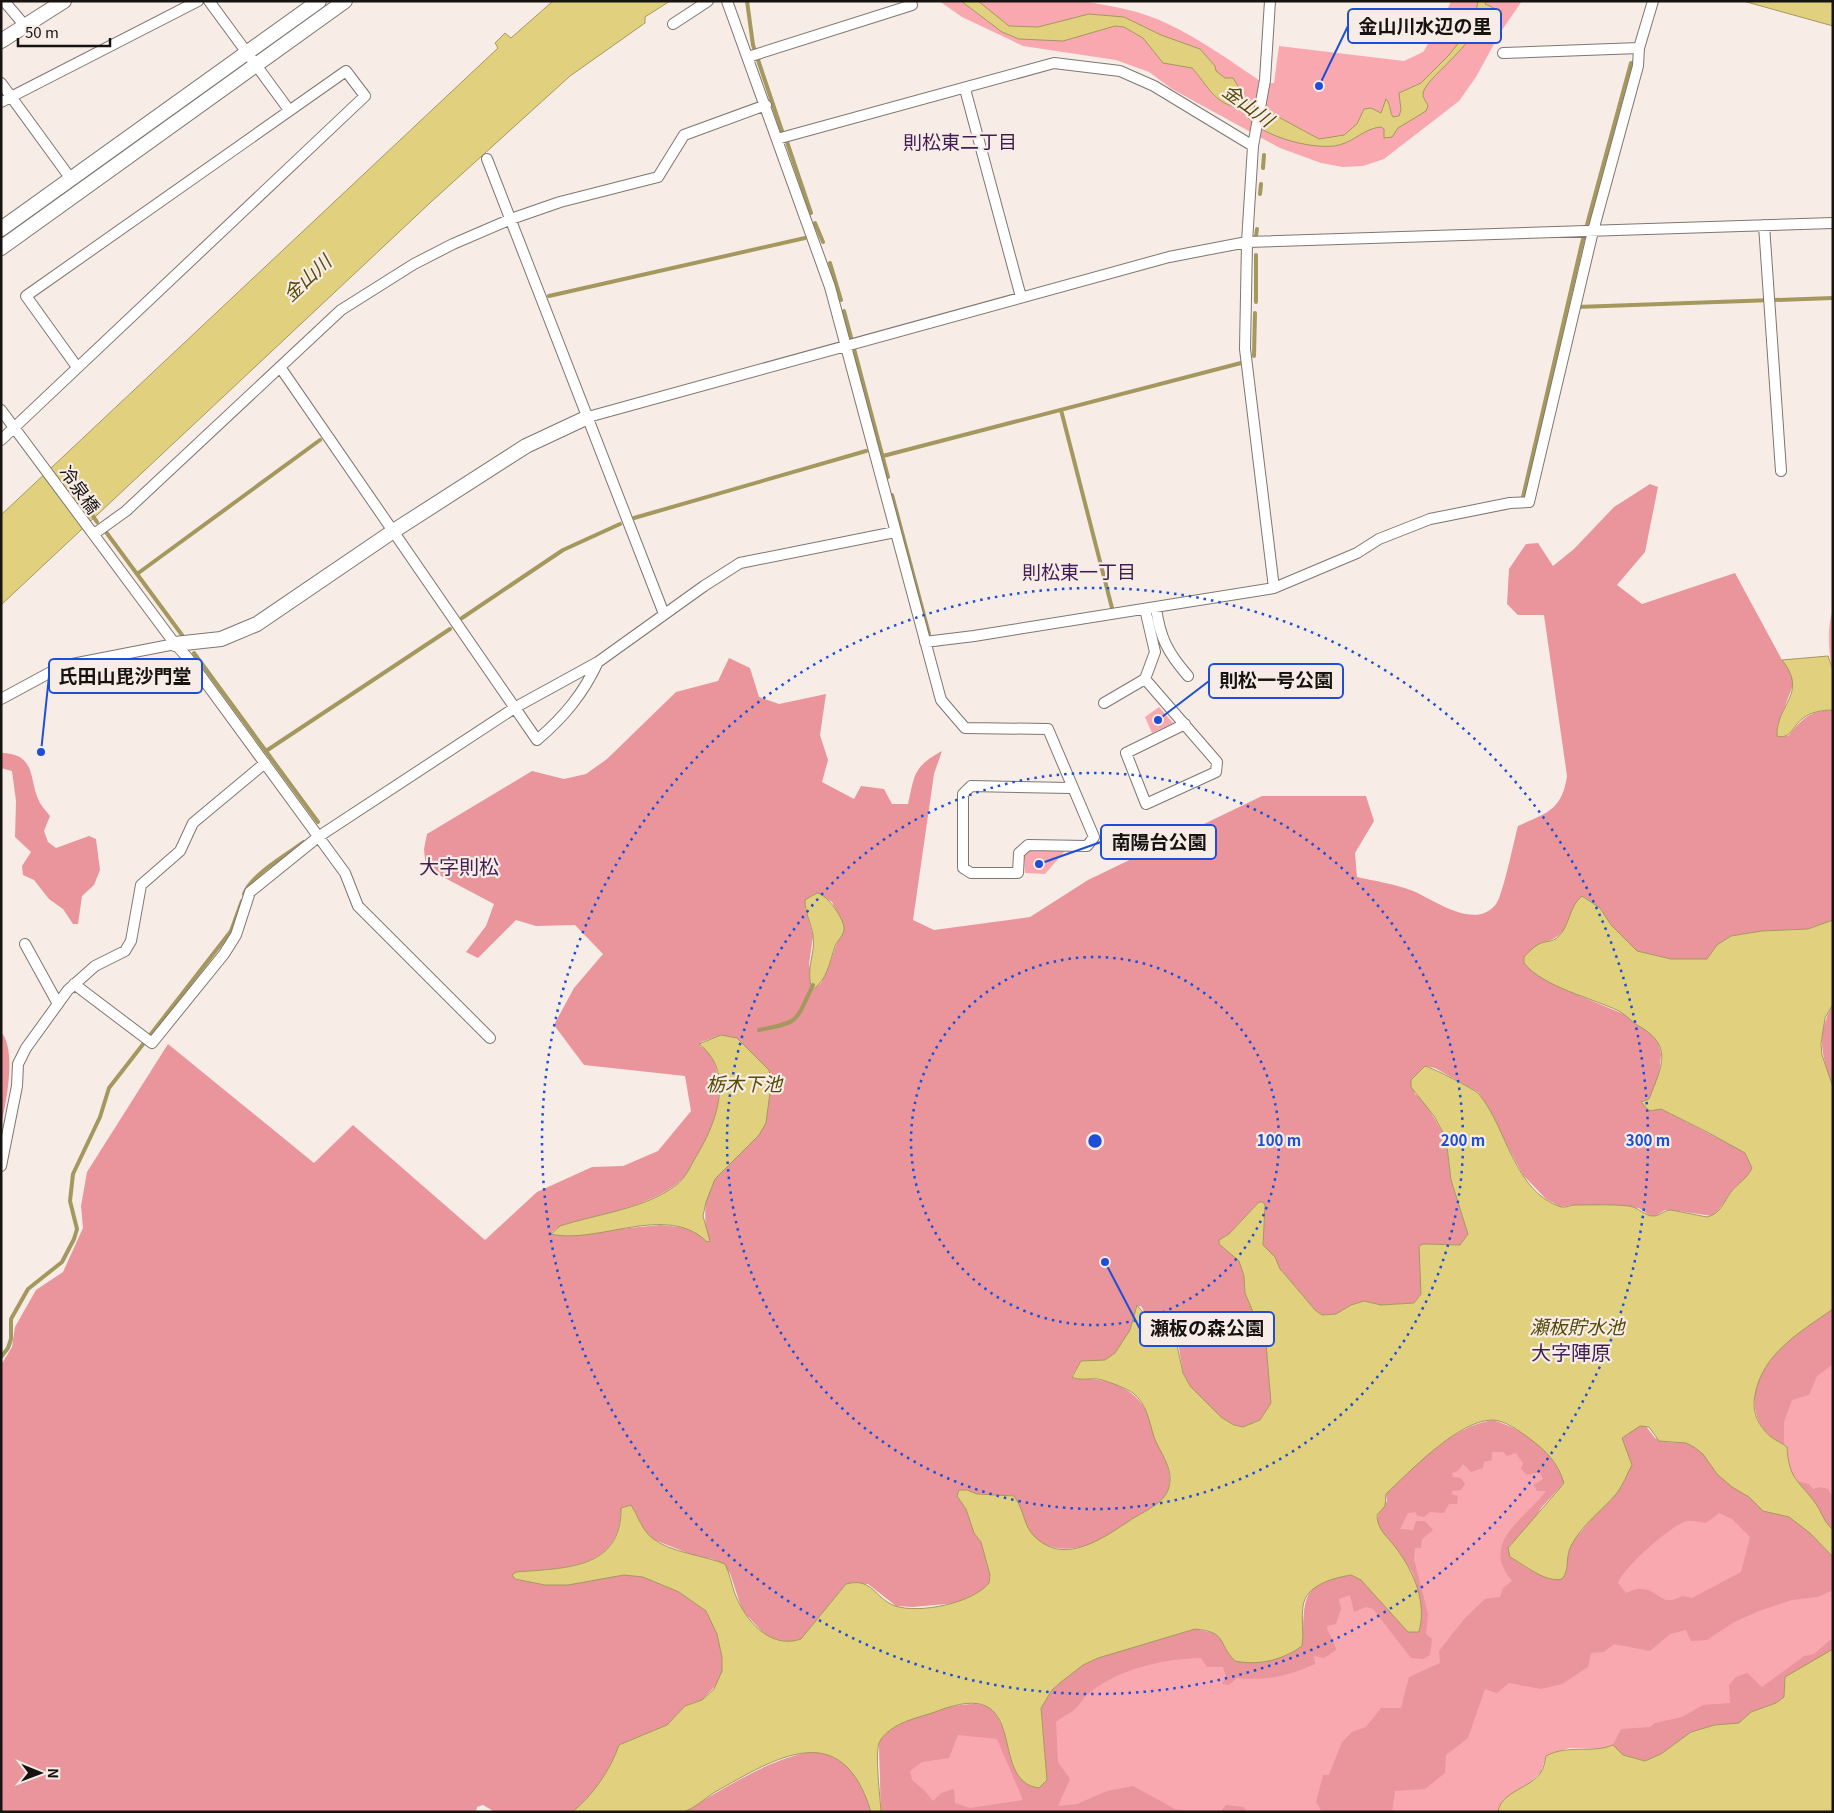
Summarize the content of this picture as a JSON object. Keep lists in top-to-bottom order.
{
  "streets": {
    "street": ["冷泉橋"]
  },
  "districts": [
    "則松東二丁目",
    "則松東一丁目",
    "大字則松",
    "大字陣原"
  ],
  "water": ["金山川", "栃木下池", "瀬板貯水池"],
  "places": [
    "金山川水辺の里",
    "則松一号公園",
    "氏田山毘沙門堂",
    "南陽台公園",
    "瀬板の森公園"
  ],
  "scale_bar": "50 m",
  "north": "right",
  "rings": ["100 m", "200 m", "300 m"]
}
